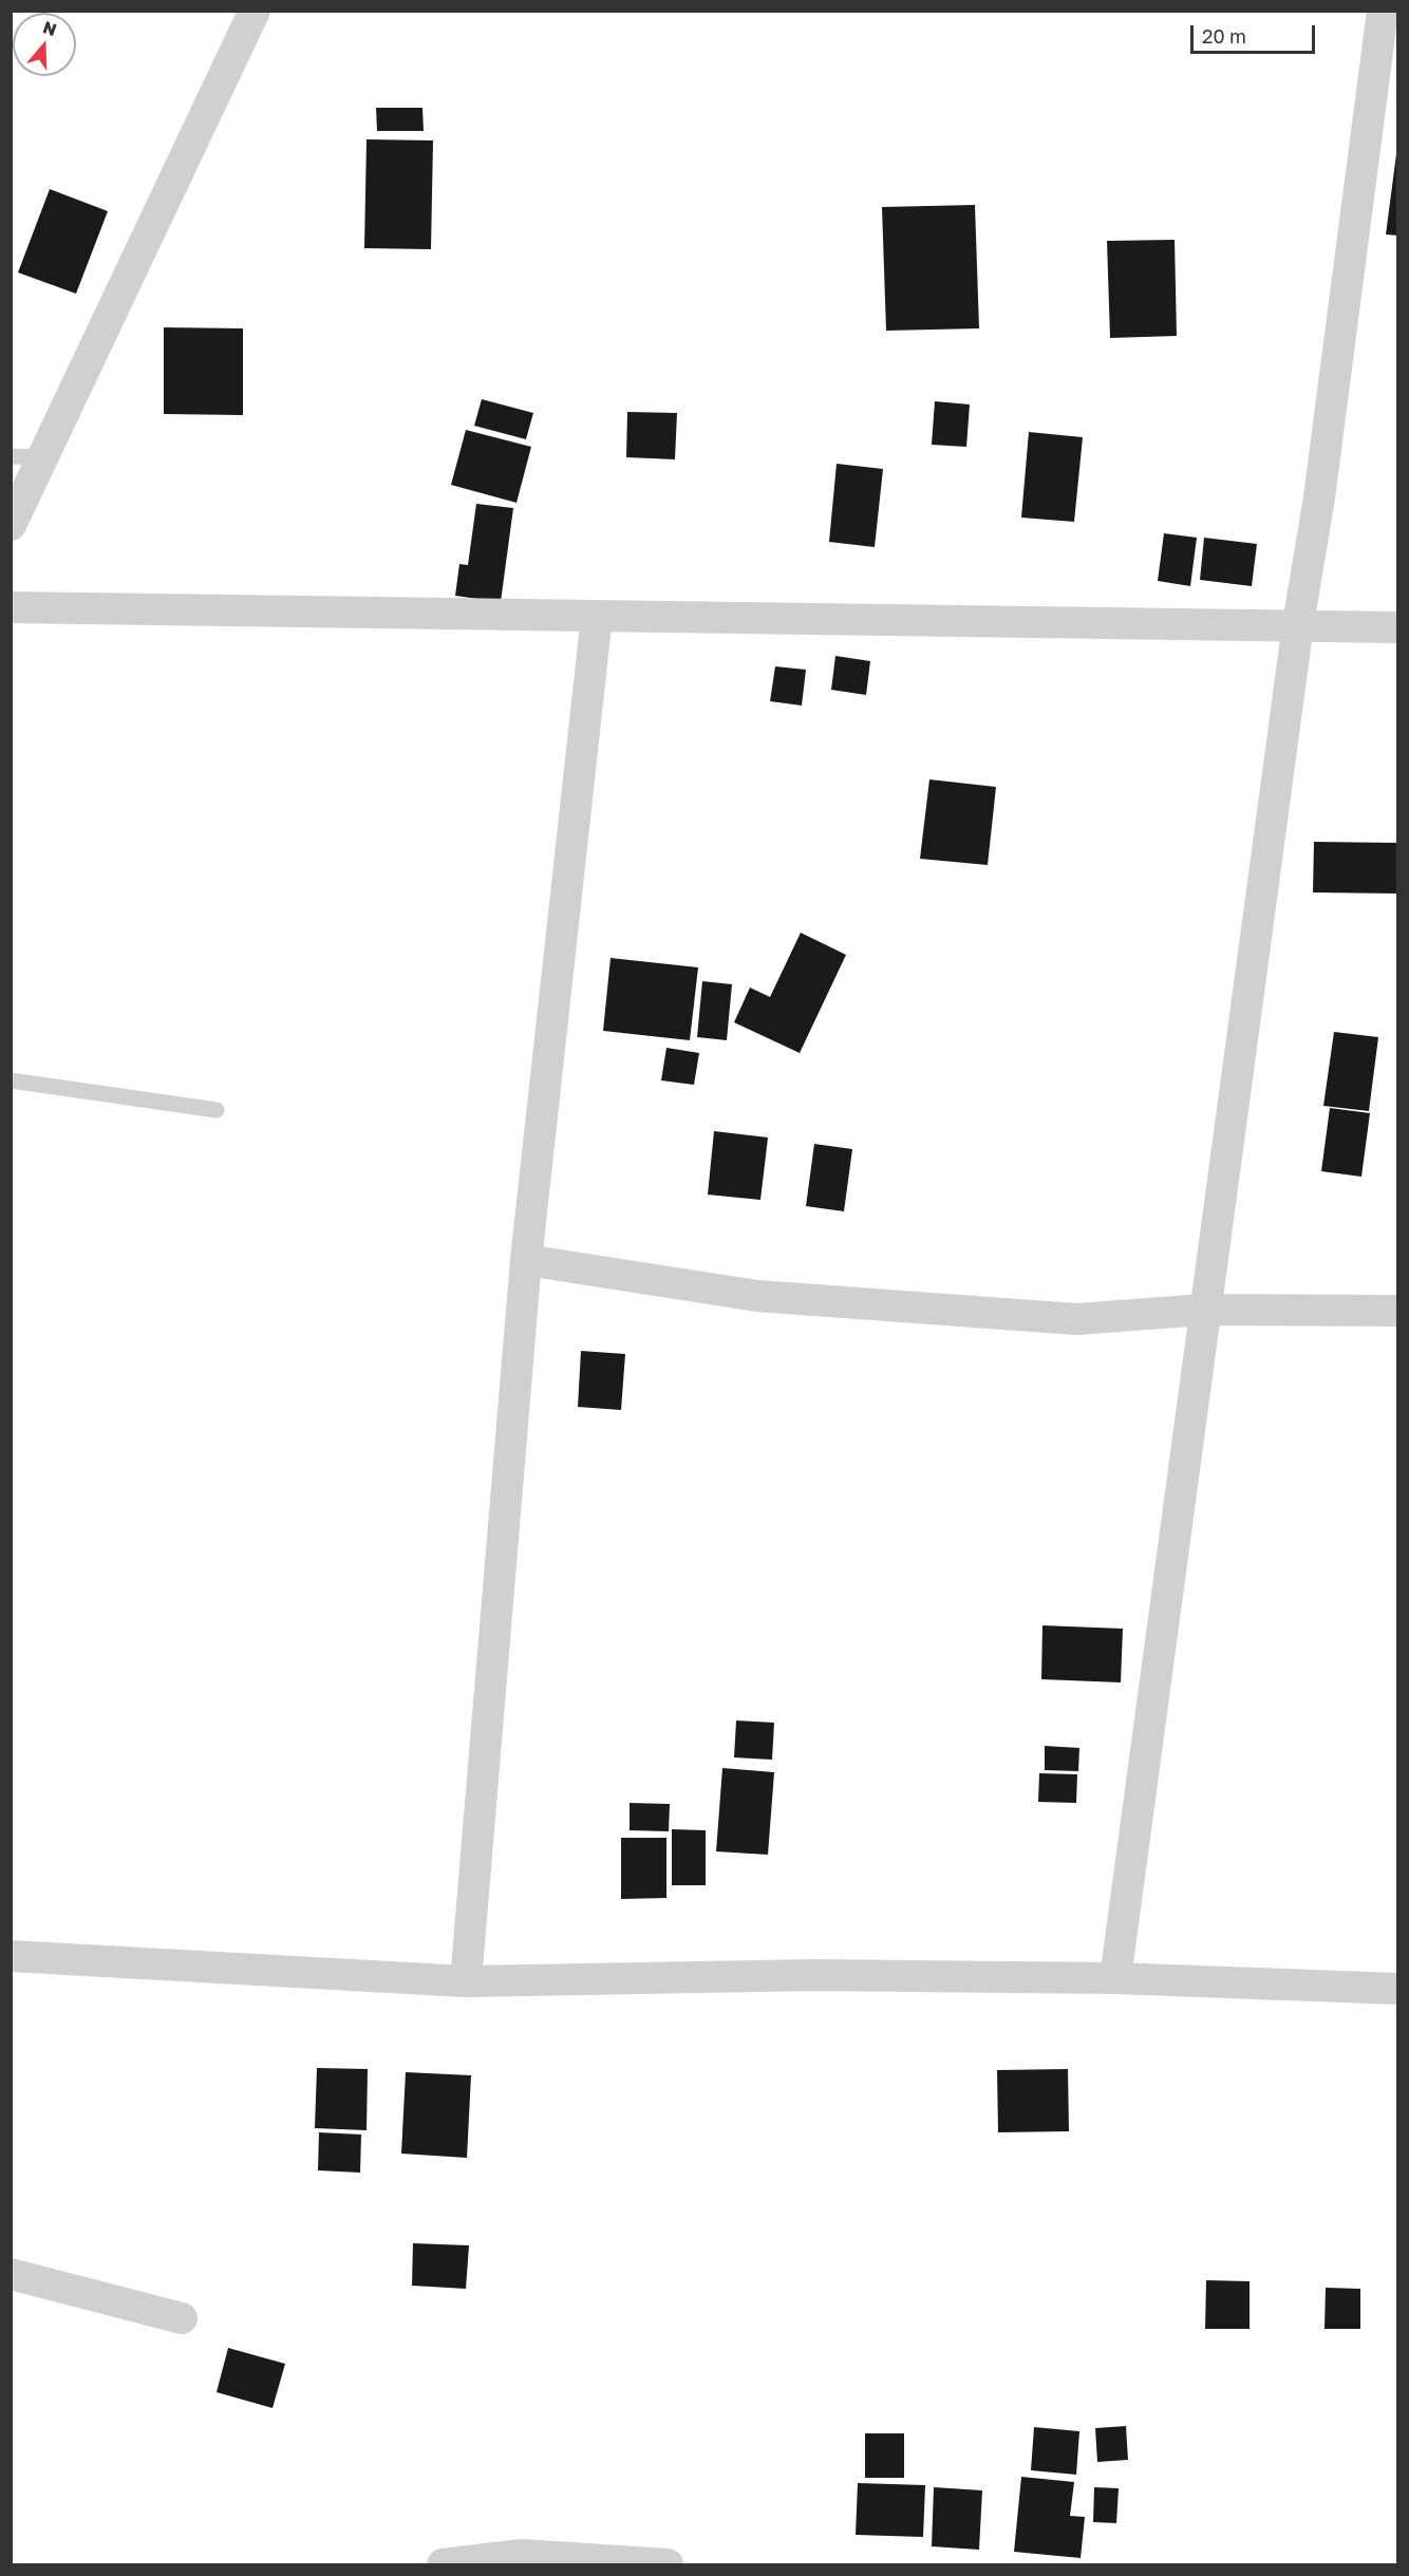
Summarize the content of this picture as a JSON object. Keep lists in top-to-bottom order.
{
  "scale_bar": "20 m",
  "north": "top"
}
